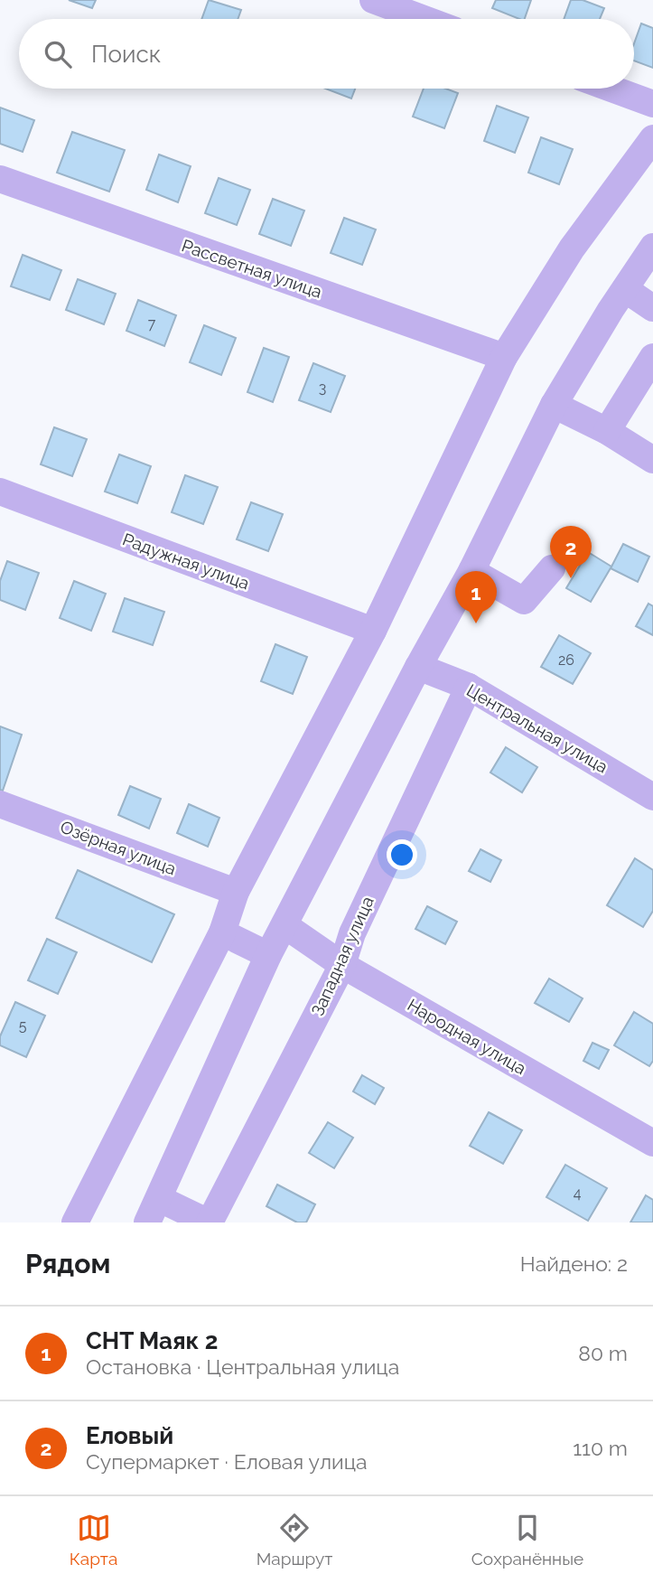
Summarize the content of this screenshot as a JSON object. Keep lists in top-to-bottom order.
{
  "streets": {
    "street": [
      "Рассветная улица",
      "Радужная улица",
      "Центральная улица",
      "Озёрная улица",
      "Западная улица",
      "Народная улица"
    ]
  },
  "crossings": [
    ["Центральная улица", "Западная улица"],
    ["Западная улица", "Народная улица"]
  ],
  "house_numbers": [
    "7",
    "3",
    "26",
    "5",
    "4"
  ],
  "page": {
    "search": "Поиск",
    "pins": ["2", "1"],
    "heading": ["Рядом", "Найдено: 2"],
    "list": [
      {
        "mark": "1",
        "name": "СНТ Маяк 2",
        "note": "Остановка · Центральная улица",
        "value": "80 m"
      },
      {
        "mark": "2",
        "name": "Еловый",
        "note": "Супермаркет · Еловая улица",
        "value": "110 m"
      }
    ],
    "nav": ["Карта", "Маршрут", "Сохранённые"]
  }
}
